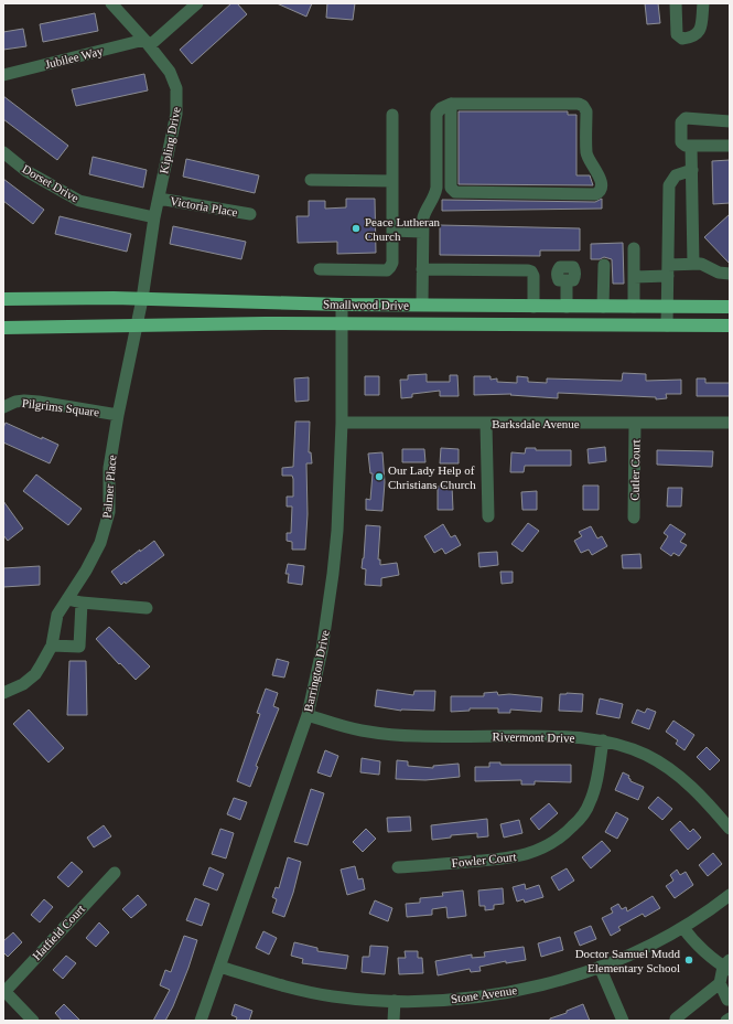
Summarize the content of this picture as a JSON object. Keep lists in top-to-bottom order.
{
  "streets": {
    "main road": ["Smallwood Drive"],
    "street": [
      "Jubilee Way",
      "Kipling Drive",
      "Dorset Drive",
      "Victoria Place",
      "Pilgrims Square",
      "Barksdale Avenue",
      "Cutler Court",
      "Palmer Place",
      "Barrington Drive",
      "Rivermont Drive",
      "Fowler Court",
      "Hatfield Court",
      "Stone Avenue"
    ]
  },
  "crossings": [
    ["Jubilee Way", "Kipling Drive"],
    ["Kipling Drive", "Dorset Drive"],
    ["Kipling Drive", "Victoria Place"],
    ["Kipling Drive", "Smallwood Drive"],
    ["Kipling Drive", "Palmer Place"],
    ["Smallwood Drive", "Palmer Place"],
    ["Smallwood Drive", "Barrington Drive"],
    ["Pilgrims Square", "Palmer Place"],
    ["Barksdale Avenue", "Cutler Court"],
    ["Barksdale Avenue", "Barrington Drive"],
    ["Barrington Drive", "Rivermont Drive"],
    ["Barrington Drive", "Stone Avenue"],
    ["Rivermont Drive", "Fowler Court"]
  ],
  "places": ["Peace Lutheran Church", "Our Lady Help of Christians Church", "Doctor Samuel Mudd Elementary School"]
}
